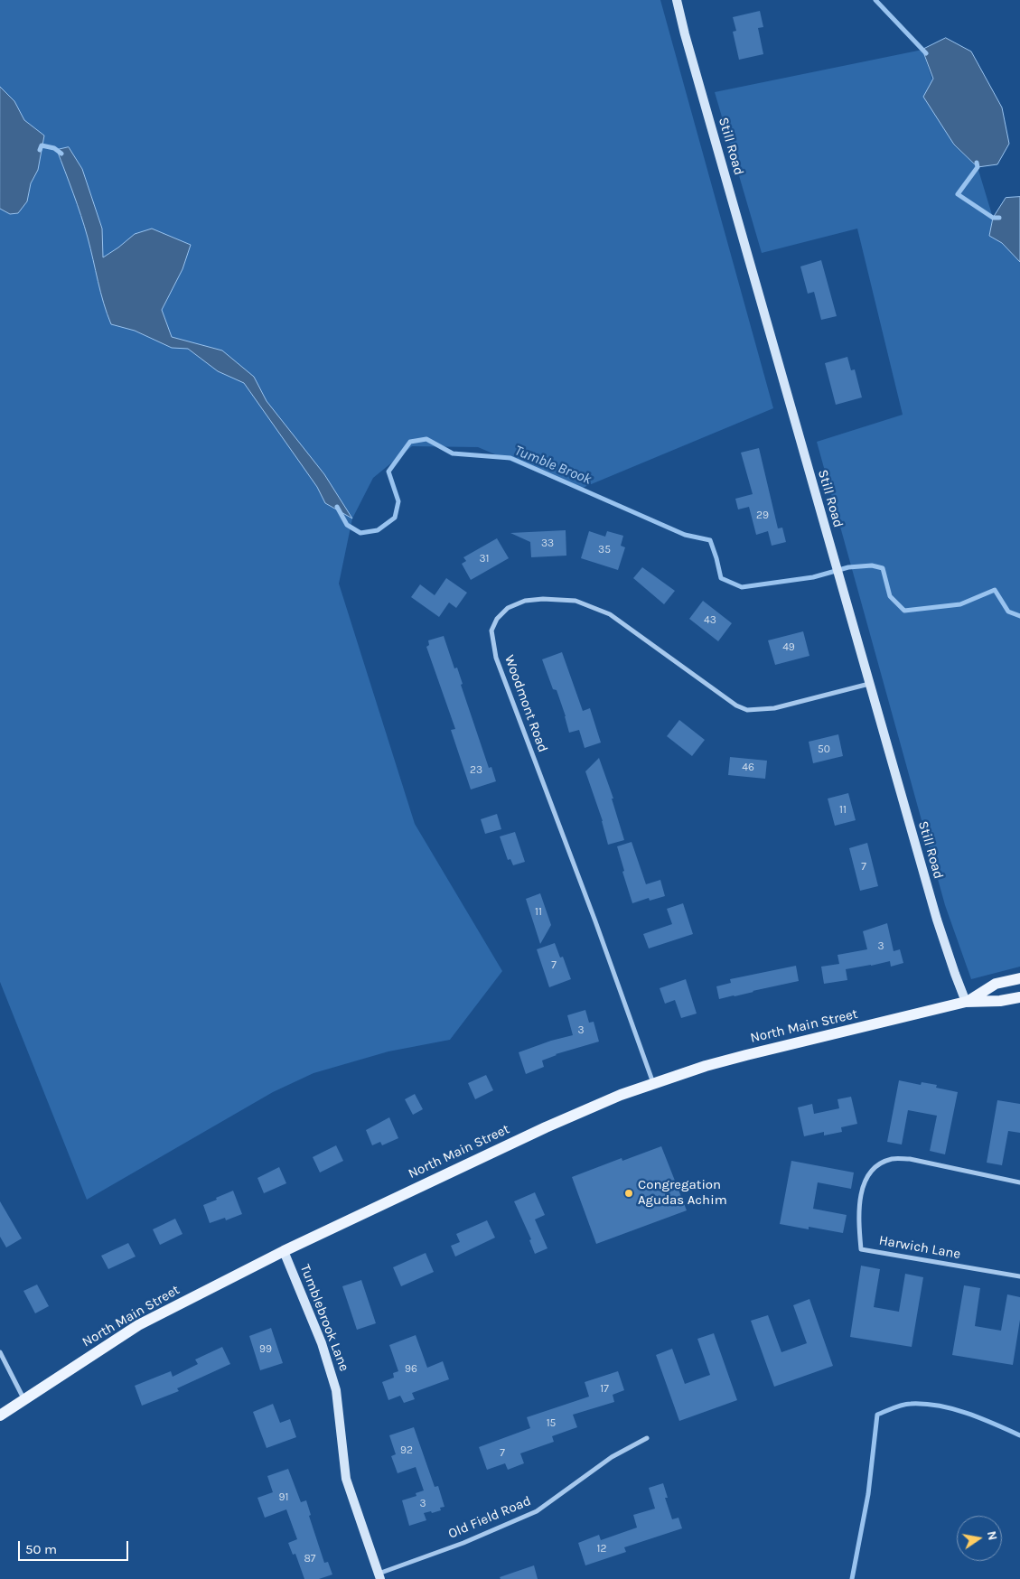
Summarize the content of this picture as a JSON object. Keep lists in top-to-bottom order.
{
  "streets": {
    "main road": ["North Main Street"],
    "street": [
      "Still Road",
      "Woodmont Road",
      "Harwich Lane",
      "Tumblebrook Lane",
      "Old Field Road"
    ]
  },
  "crossings": [
    ["Still Road", "Woodmont Road"],
    ["Still Road", "North Main Street"],
    ["Woodmont Road", "North Main Street"],
    ["North Main Street", "Tumblebrook Lane"],
    ["Tumblebrook Lane", "Old Field Road"]
  ],
  "water": ["Tumble Brook"],
  "places": ["Congregation Agudas Achim"],
  "house_numbers": [
    "29",
    "33",
    "35",
    "31",
    "43",
    "49",
    "50",
    "46",
    "23",
    "11",
    "7",
    "11",
    "3",
    "7",
    "3",
    "99",
    "96",
    "17",
    "15",
    "92",
    "7",
    "91",
    "3",
    "12",
    "87"
  ],
  "scale_bar": "50 m",
  "north": "right"
}
